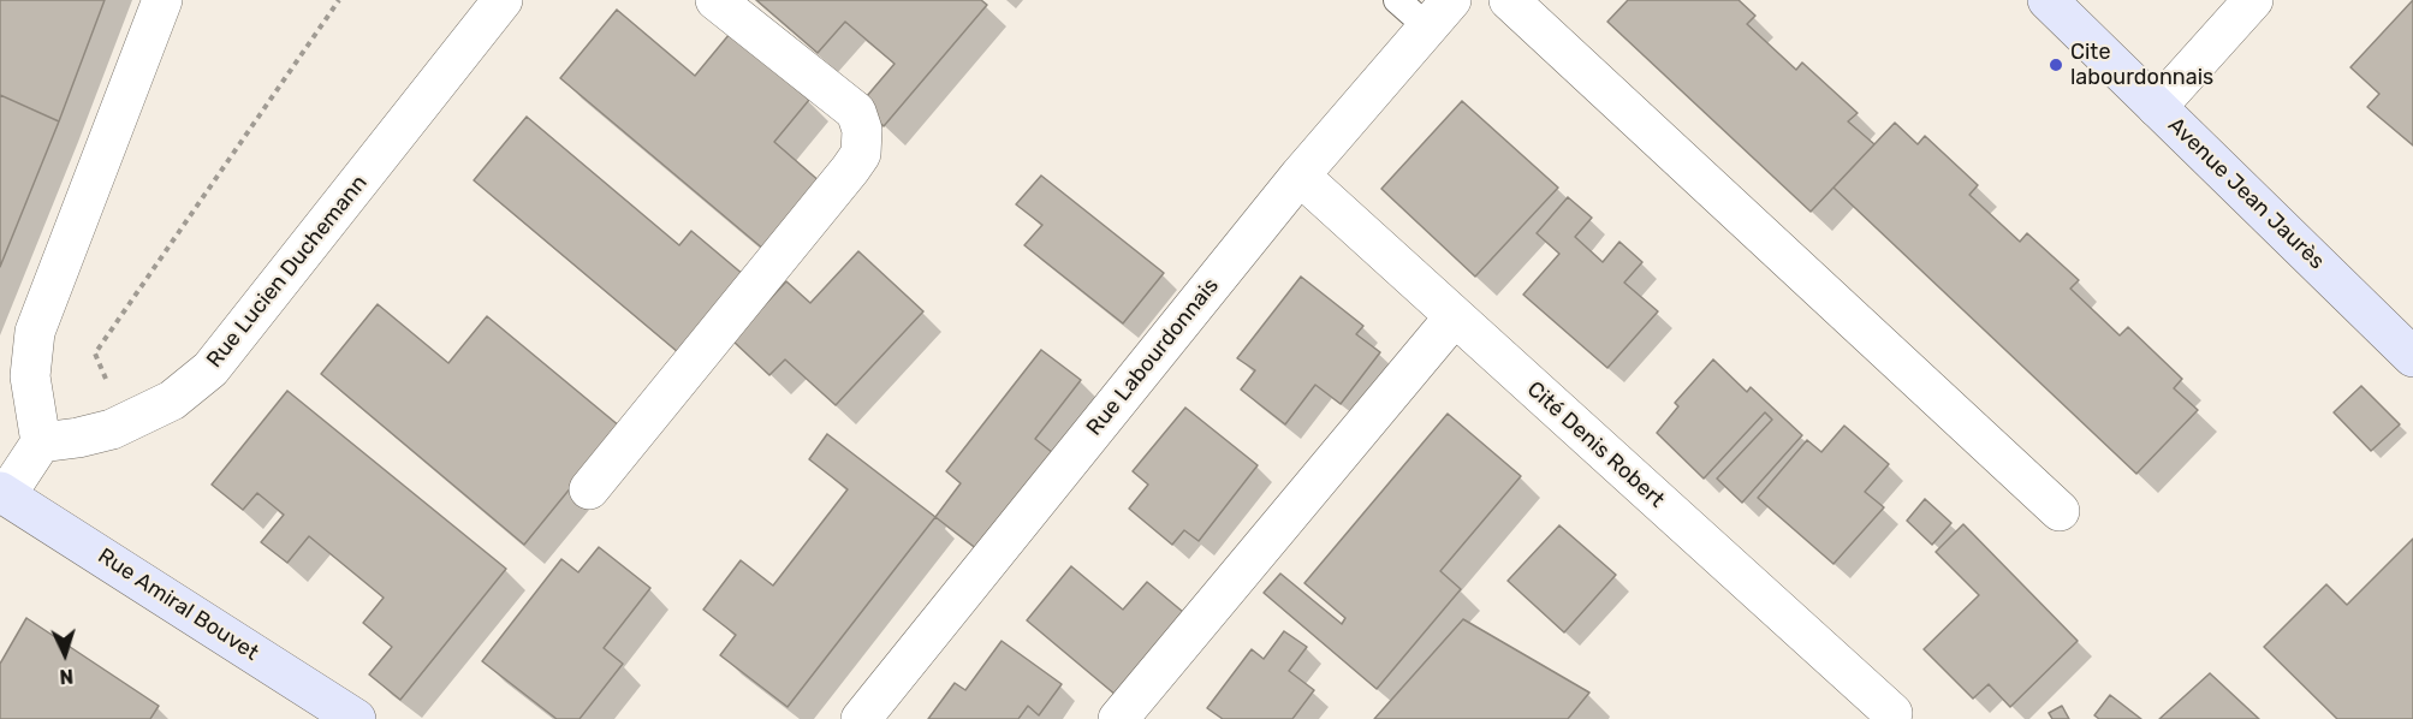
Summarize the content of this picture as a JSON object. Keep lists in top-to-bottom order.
{
  "streets": {
    "main road": ["Avenue Jean Jaurès", "Rue Amiral Bouvet"],
    "street": ["Rue Lucien Duchemann", "Rue Labourdonnais", "Cité Denis Robert"]
  },
  "crossings": [
    ["Rue Labourdonnais", "Cité Denis Robert"]
  ],
  "places": ["Cite labourdonnais"],
  "north": "bottom"
}
